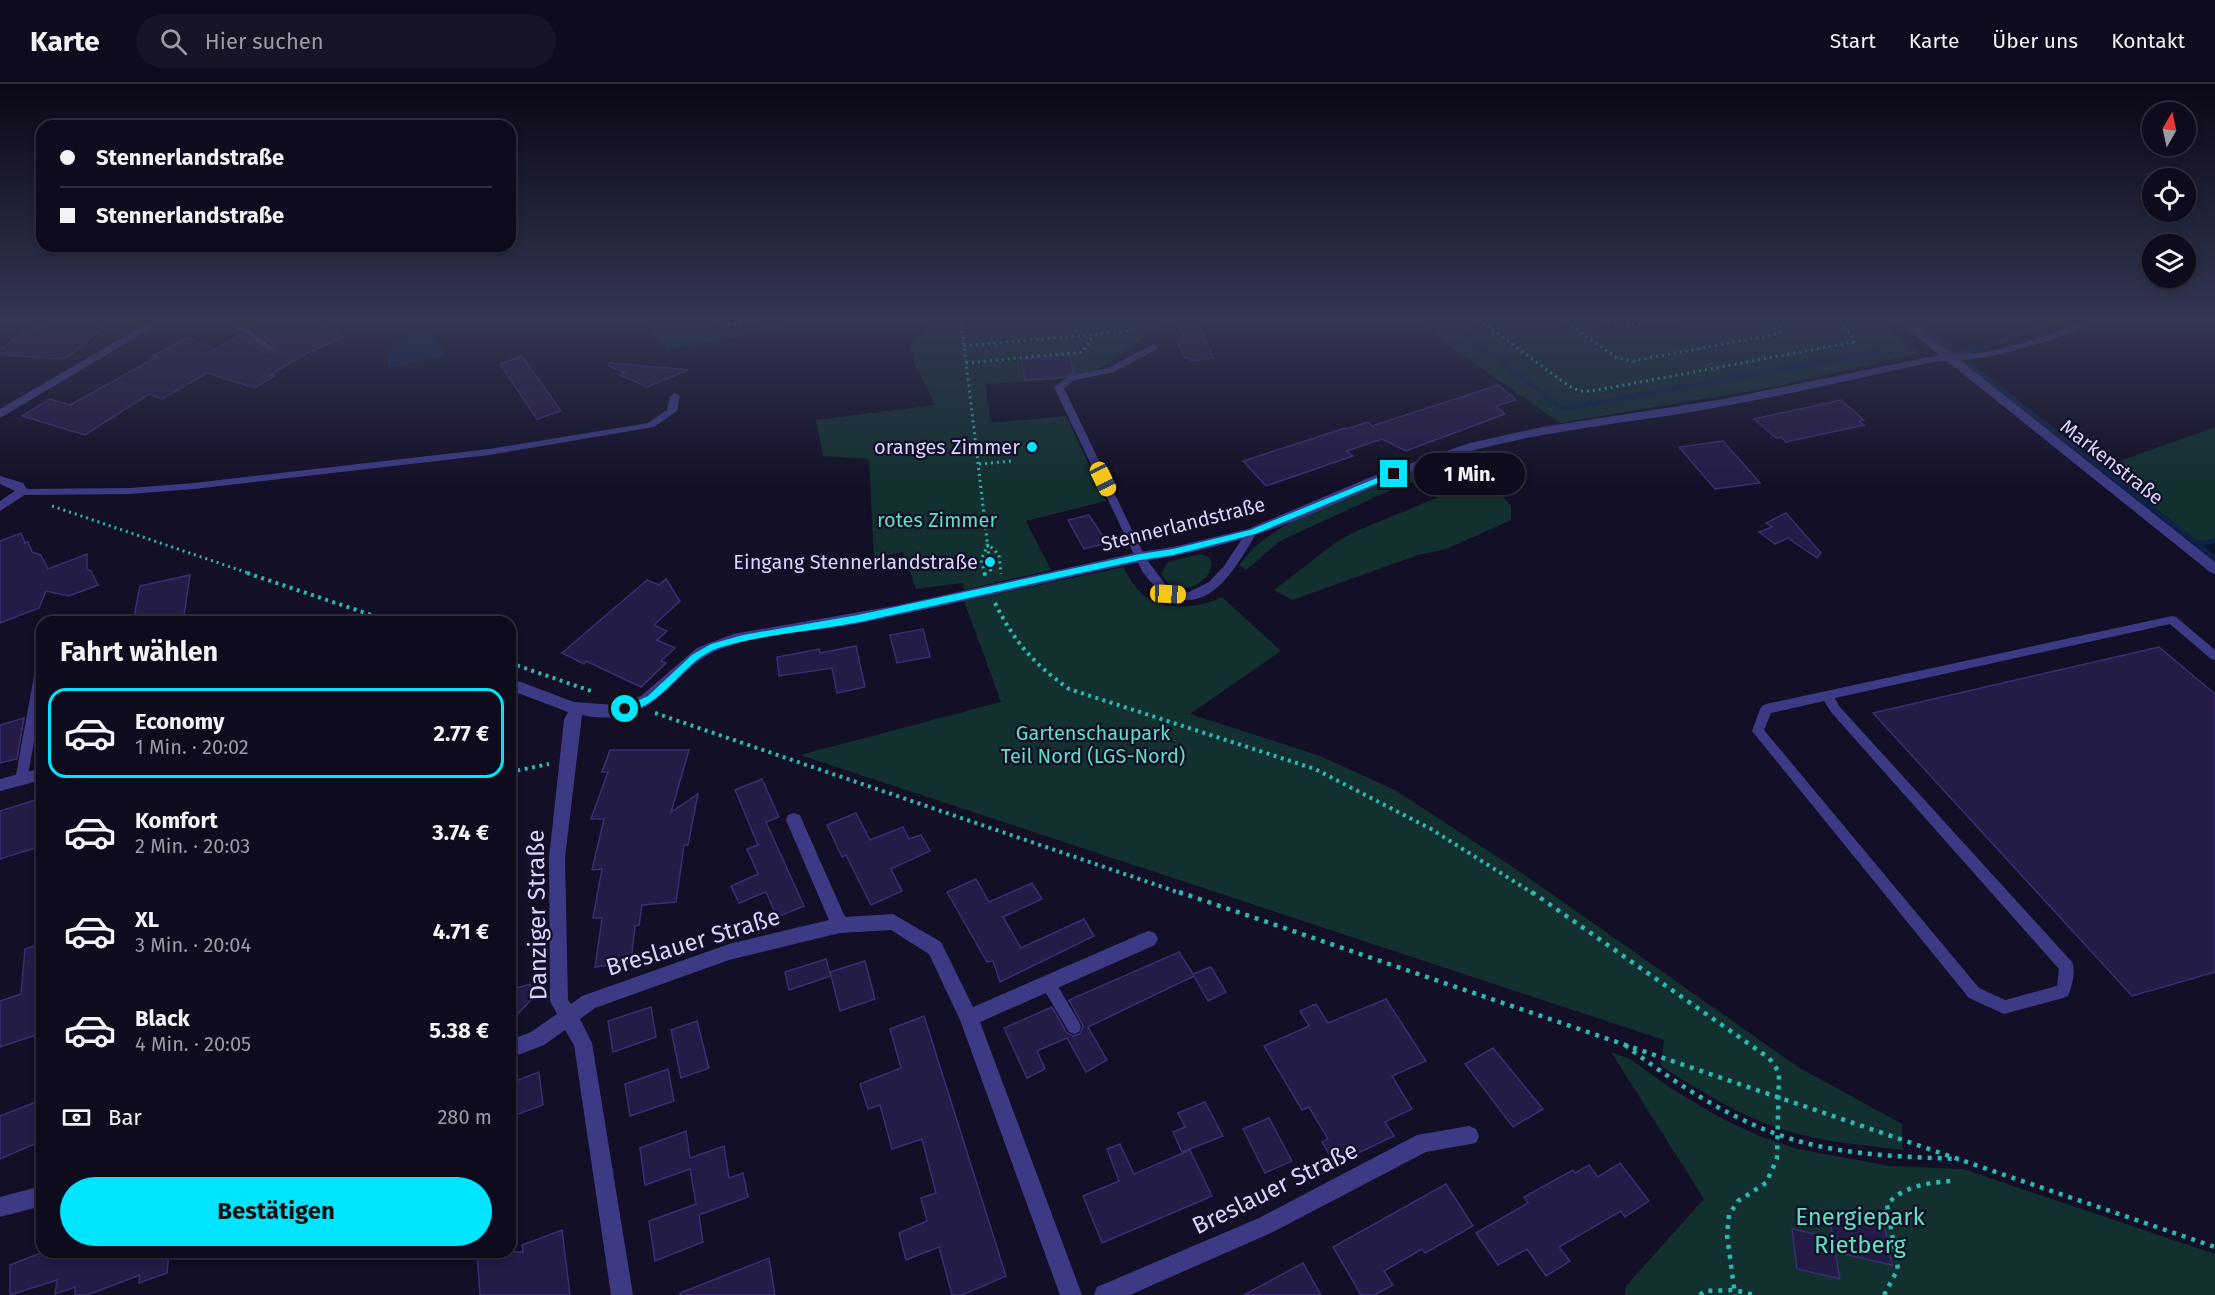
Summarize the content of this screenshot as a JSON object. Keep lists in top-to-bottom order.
{
  "streets": {
    "street": [
      "Markenstraße",
      "Stennerlandstraße",
      "Danziger Straße",
      "Breslauer Straße"
    ]
  },
  "crossings": [
    ["Stennerlandstraße", "Danziger Straße"],
    ["Danziger Straße", "Breslauer Straße"]
  ],
  "parks": ["rotes Zimmer", "Gartenschaupark Teil Nord (LGS-Nord)", "Energiepark Rietberg"],
  "places": ["oranges Zimmer", "Eingang Stennerlandstraße"],
  "north": "top",
  "page": {
    "header": "Karte",
    "search": "Hier suchen",
    "nav": [
      "Start",
      "Karte",
      "Über uns",
      "Kontakt"
    ],
    "banner": ["Stennerlandstraße", "Stennerlandstraße"],
    "bubble": "1 Min.",
    "heading": "Fahrt wählen",
    "list": [
      {
        "name": "Economy",
        "note": "1 Min. · 20:02",
        "value": "2.77 €"
      },
      {
        "name": "Komfort",
        "note": "2 Min. · 20:03",
        "value": "3.74 €"
      },
      {
        "name": "XL",
        "note": "3 Min. · 20:04",
        "value": "4.71 €"
      },
      {
        "name": "Black",
        "note": "4 Min. · 20:05",
        "value": "5.38 €"
      }
    ],
    "pay": ["Bar", "280 m"],
    "buttons": "Bestätigen"
  }
}
